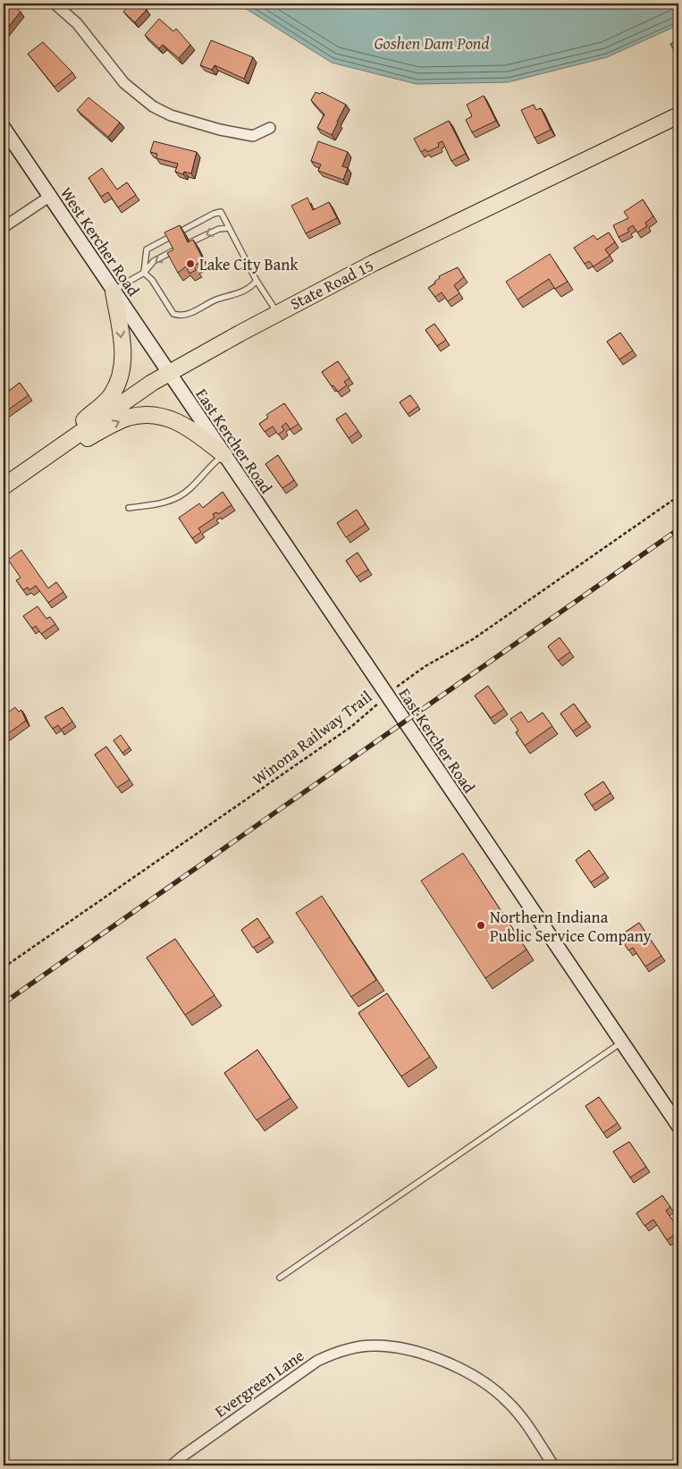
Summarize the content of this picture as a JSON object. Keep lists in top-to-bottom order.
{
  "streets": {
    "main road": ["West Kercher Road", "State Road 15", "East Kercher Road"],
    "street": ["Evergreen Lane"],
    "path": ["Winona Railway Trail"]
  },
  "crossings": [
    ["West Kercher Road", "State Road 15"],
    ["West Kercher Road", "East Kercher Road"],
    ["State Road 15", "East Kercher Road"],
    ["East Kercher Road", "Winona Railway Trail"]
  ],
  "water": ["Goshen Dam Pond"],
  "places": ["Lake City Bank", "Northern Indiana Public Service Company"]
}
